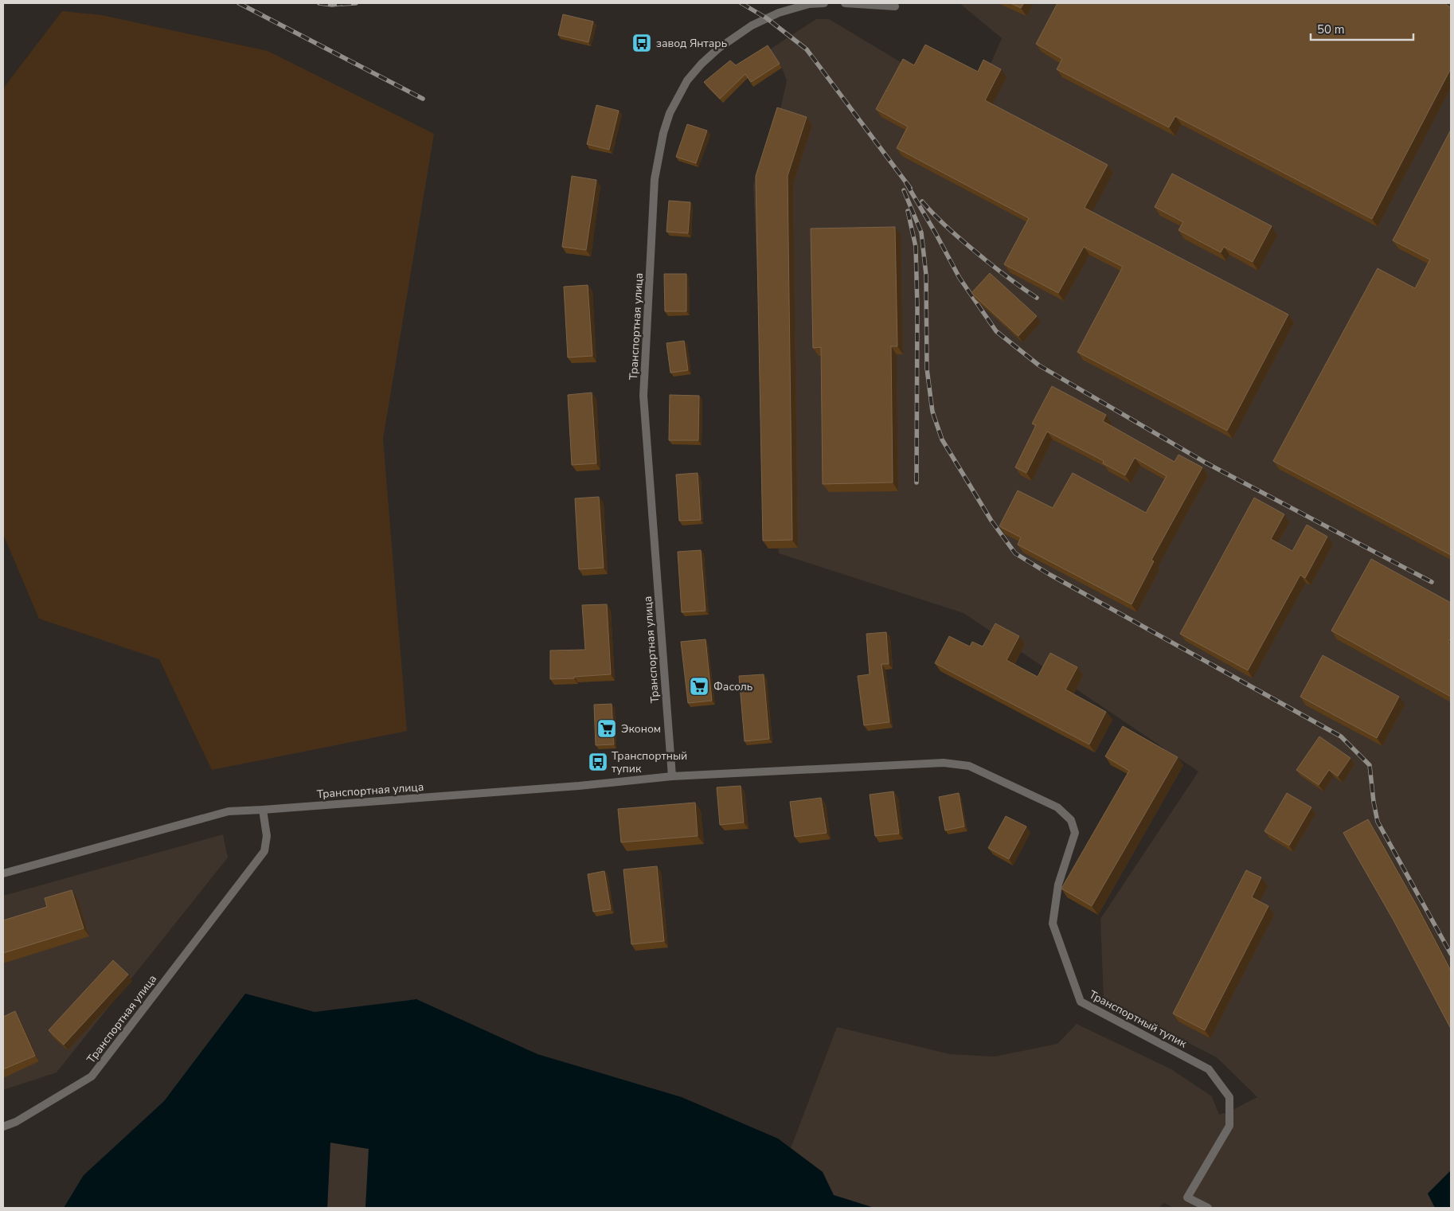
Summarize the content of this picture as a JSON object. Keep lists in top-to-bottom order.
{
  "streets": {
    "street": ["Транспортная улица", "Транспортный тупик"]
  },
  "crossings": [
    ["Транспортная улица", "Транспортный тупик"]
  ],
  "places": {
    "bus stop": ["завод Янтарь", "Транспортный тупик"],
    "supermarket": ["Фасоль", "Эконом"]
  },
  "scale_bar": "50 m"
}
